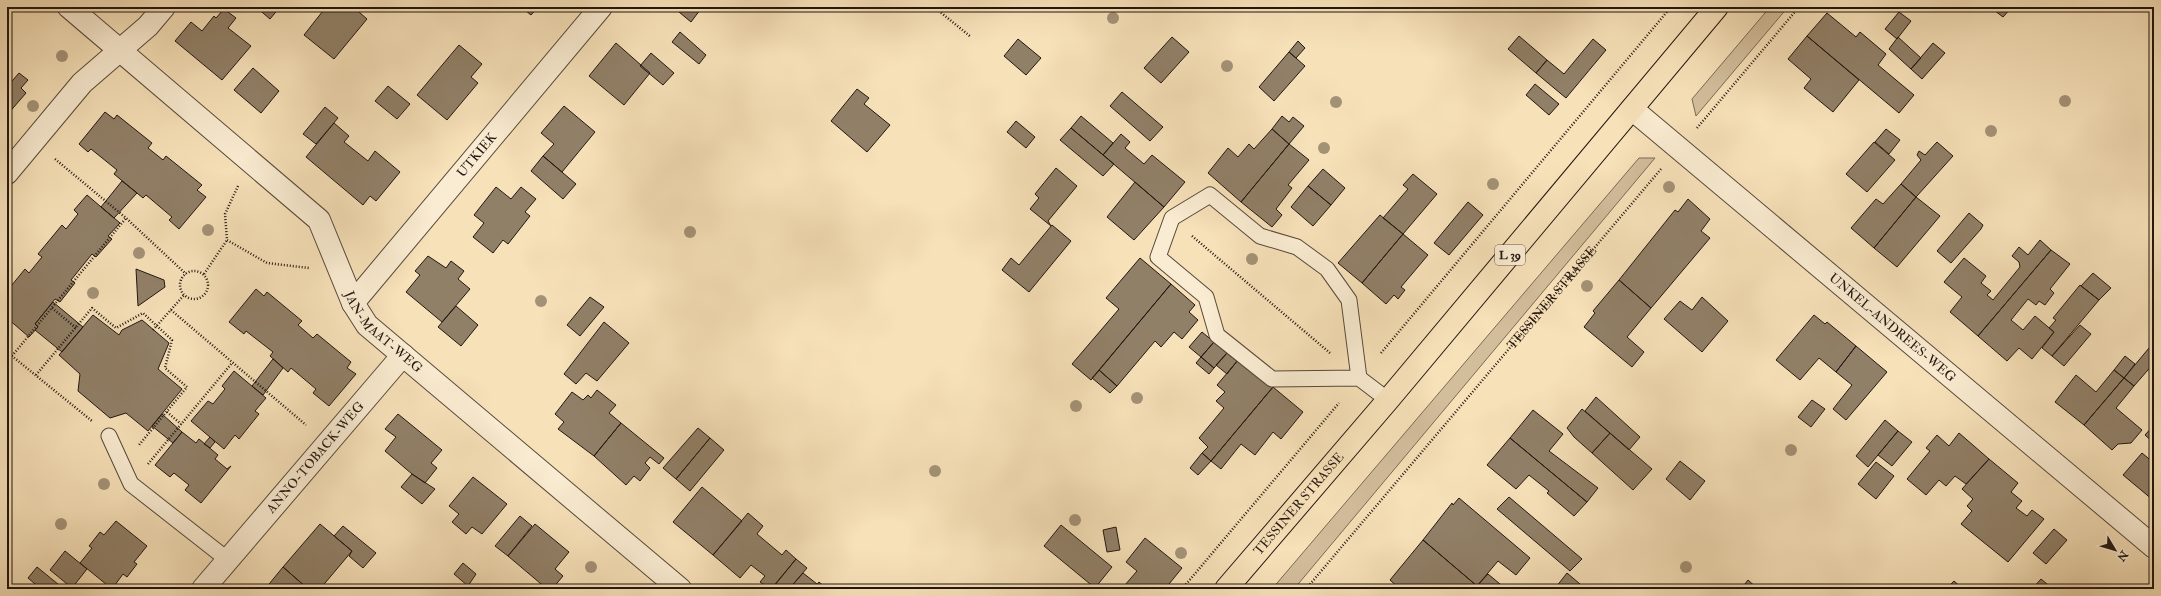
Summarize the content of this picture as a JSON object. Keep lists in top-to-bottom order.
{
  "streets": {
    "main road": ["L 39", "TESSINER STRASSE"],
    "street": [
      "UTKIEK",
      "UNKEL-ANDREES-WEG",
      "JAN-MAAT-WEG",
      "ANNO-TOBACK-WEG"
    ]
  },
  "crossings": [
    ["UTKIEK", "JAN-MAAT-WEG"],
    ["TESSINER STRASSE", "UNKEL-ANDREES-WEG"],
    ["JAN-MAAT-WEG", "ANNO-TOBACK-WEG"]
  ],
  "north": "bottom right"
}
